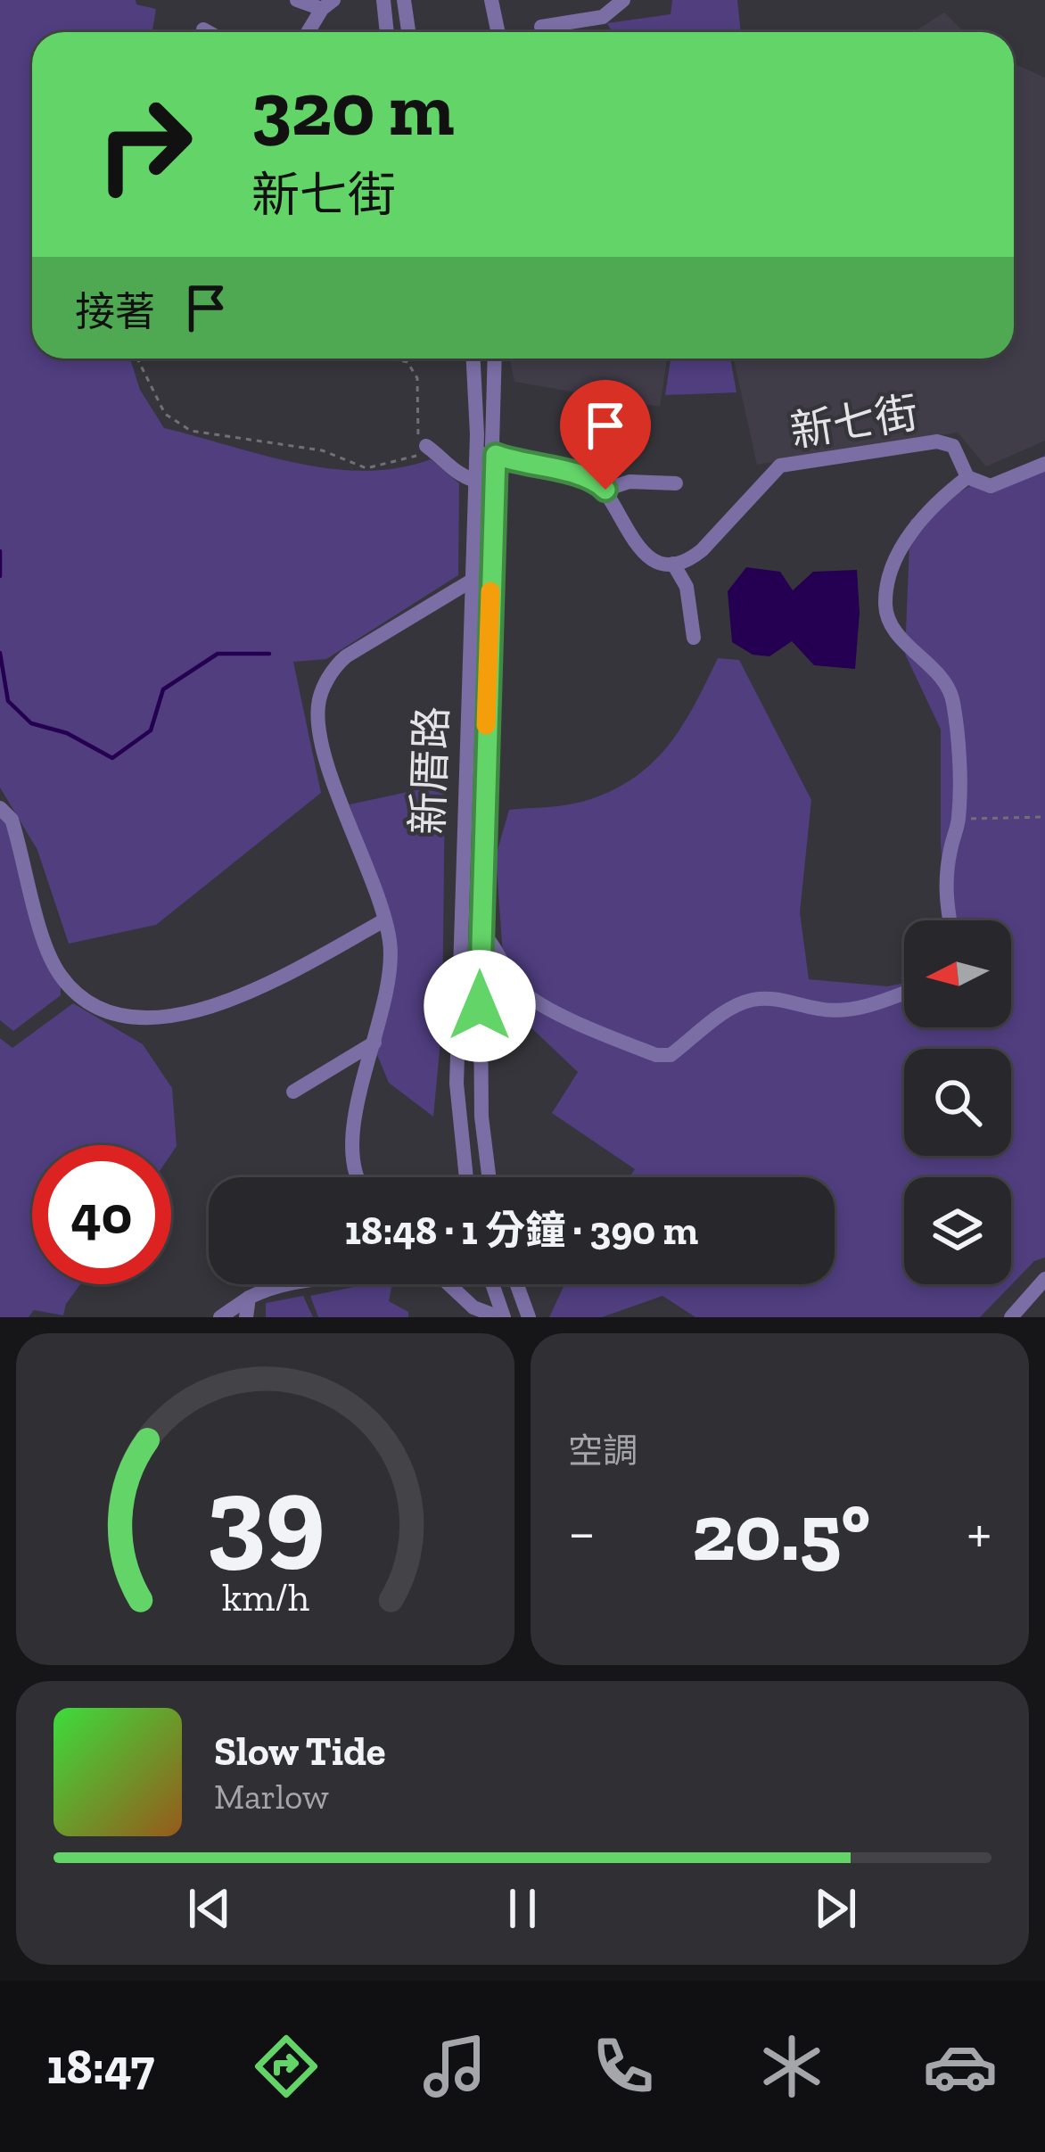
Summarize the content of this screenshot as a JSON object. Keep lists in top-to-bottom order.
{
  "streets": {
    "street": ["新七街", "新厝路"]
  },
  "north": "left",
  "page": {
    "turn": ["320 m", "新七街"],
    "then": "接著",
    "limit": "40",
    "trip": "18:48 · 1 分鐘 · 390 m",
    "tile": "空調",
    "heat": ["−", "20.5°", "+"],
    "song": ["Slow Tide", "Marlow"],
    "tabs": "18:47",
    "gauge": ["39", "km/h"]
  }
}
